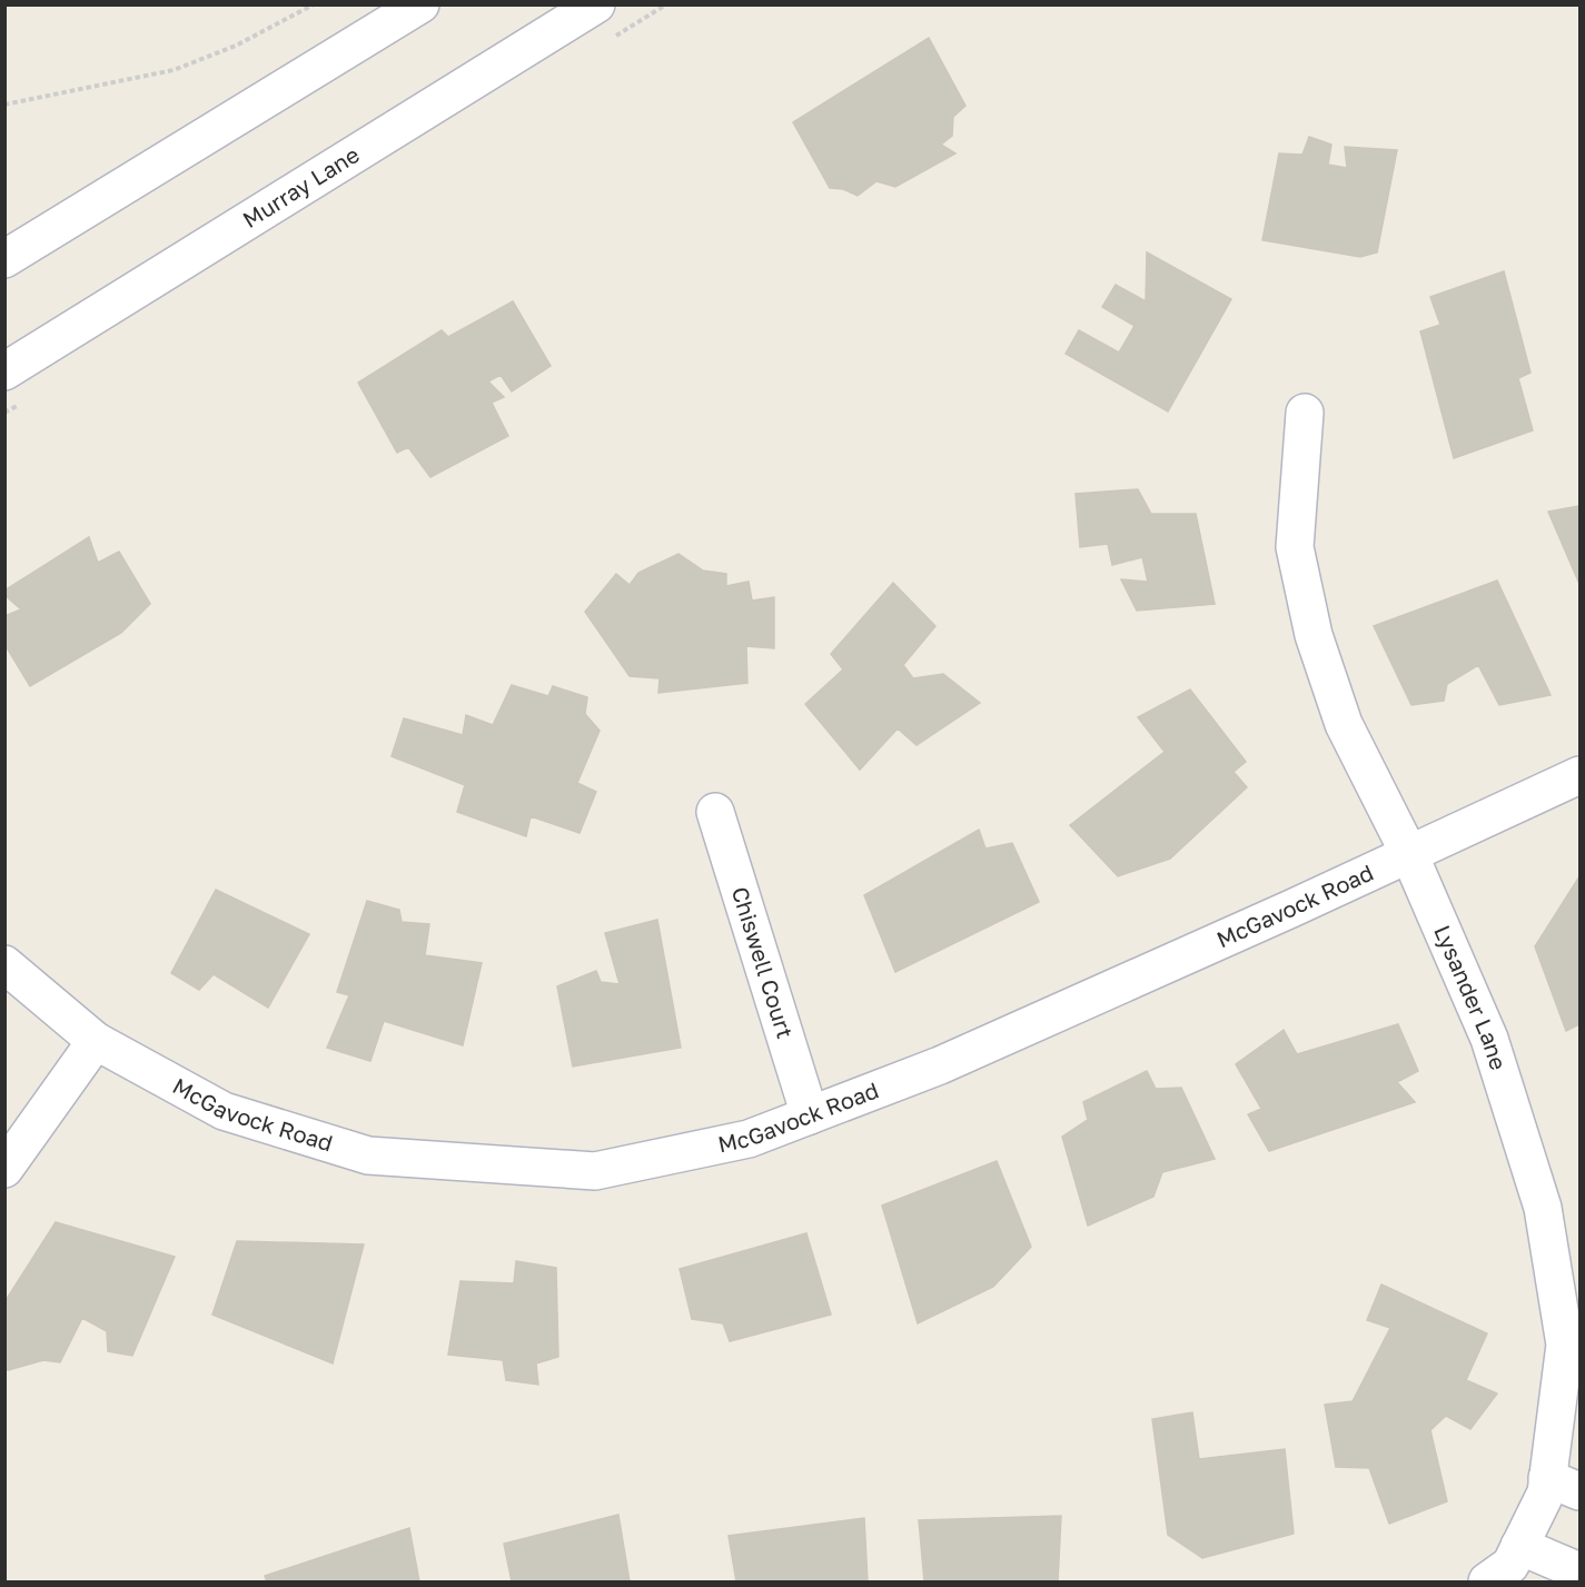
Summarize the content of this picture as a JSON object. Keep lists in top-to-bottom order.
{
  "streets": {
    "street": [
      "Murray Lane",
      "McGavock Road",
      "Chiswell Court",
      "Lysander Lane"
    ]
  },
  "crossings": [
    ["McGavock Road", "Chiswell Court"],
    ["McGavock Road", "Lysander Lane"]
  ]
}
